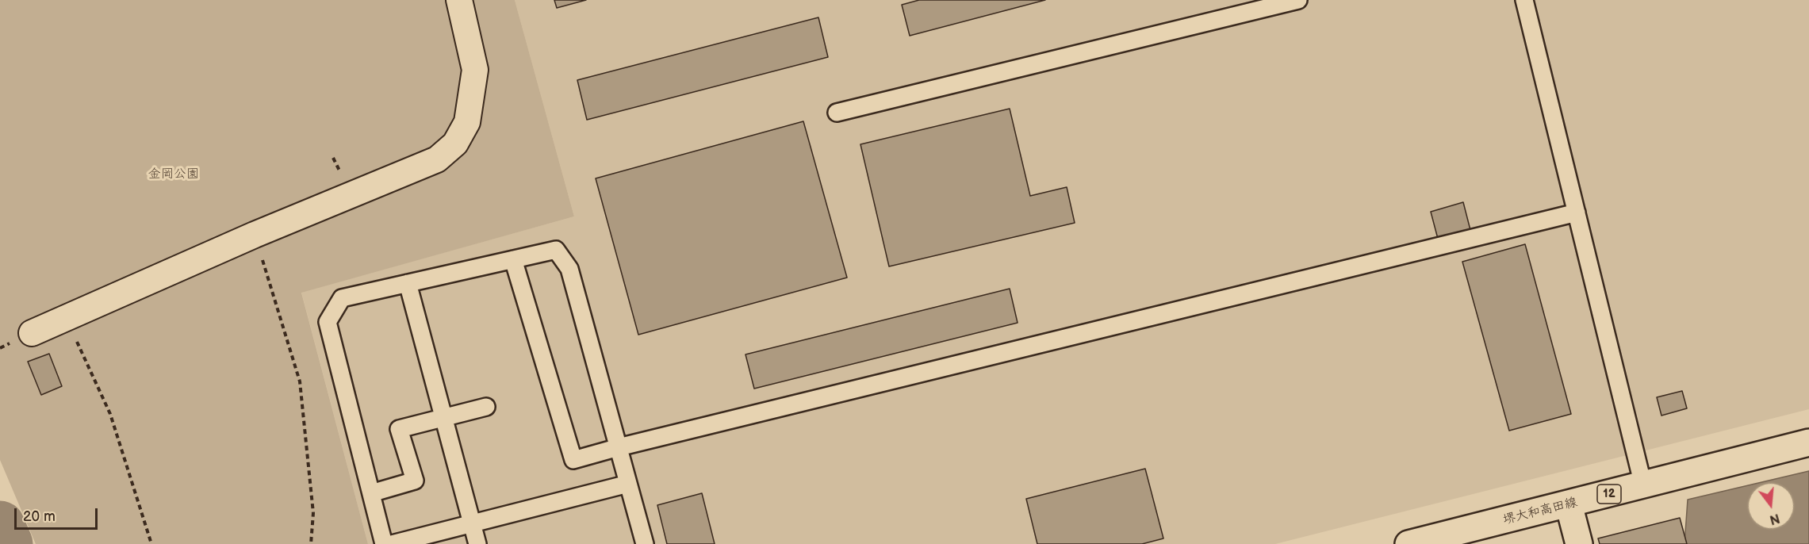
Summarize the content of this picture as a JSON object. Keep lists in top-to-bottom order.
{
  "streets": {
    "main road": ["12", "堺大和高田線"]
  },
  "parks": ["金岡公園"],
  "scale_bar": "20 m",
  "north": "bottom"
}
